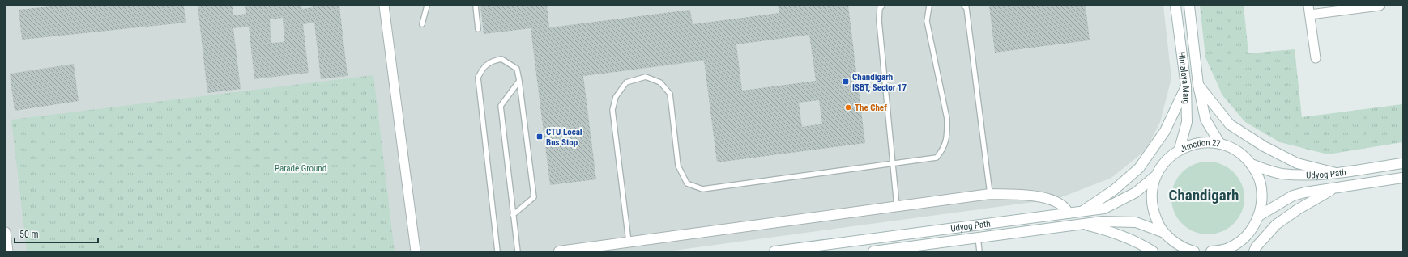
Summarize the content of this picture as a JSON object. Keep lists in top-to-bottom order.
{
  "streets": {
    "main road": ["Himalaya Marg", "Junction 27", "Udyog Path"]
  },
  "crossings": [
    ["Himalaya Marg", "Junction 27"],
    ["Junction 27", "Udyog Path"]
  ],
  "districts": ["Chandigarh"],
  "parks": ["Parade Ground"],
  "places": {
    "transit": ["Chandigarh ISBT, Sector 17", "CTU Local Bus Stop"],
    "other": ["The Chef"]
  },
  "scale_bar": "50 m"
}
